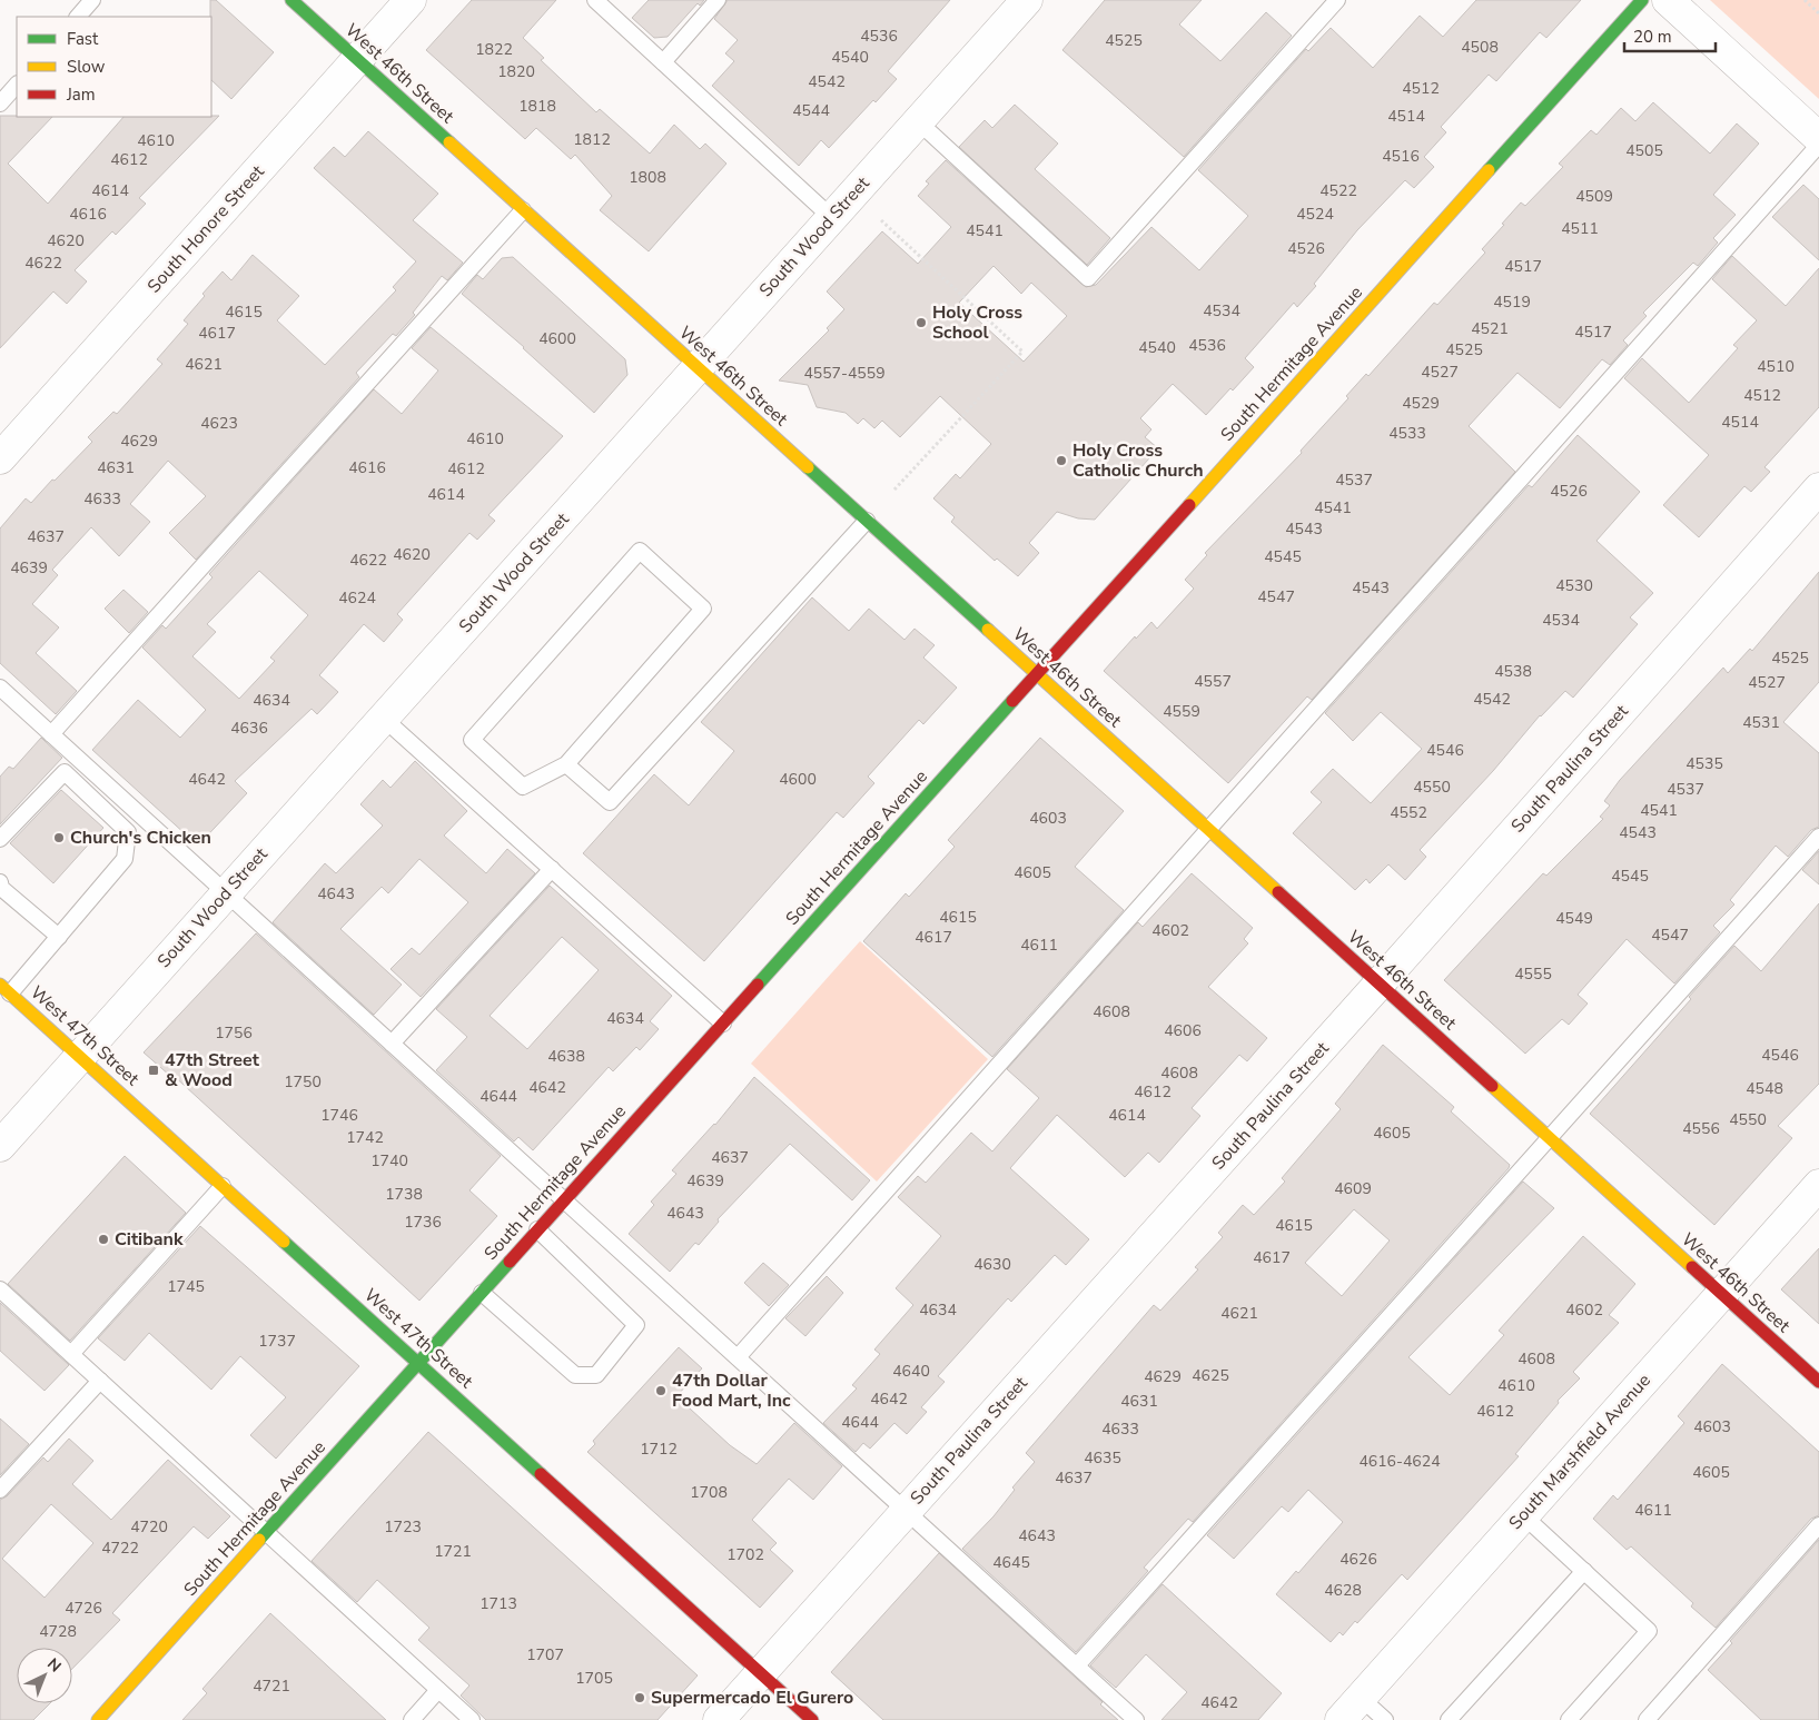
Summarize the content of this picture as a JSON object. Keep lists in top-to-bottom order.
{
  "streets": {
    "street": [
      "West 46th Street",
      "South Honore Street",
      "South Wood Street",
      "South Hermitage Avenue",
      "South Paulina Street",
      "West 47th Street",
      "South Marshfield Avenue"
    ]
  },
  "crossings": [
    ["West 46th Street", "South Honore Street"],
    ["West 46th Street", "South Wood Street"],
    ["West 46th Street", "South Hermitage Avenue"],
    ["West 46th Street", "South Paulina Street"],
    ["West 46th Street", "South Marshfield Avenue"],
    ["South Wood Street", "West 47th Street"],
    ["South Hermitage Avenue", "West 47th Street"],
    ["South Paulina Street", "West 47th Street"]
  ],
  "places": {
    "other": [
      "Holy Cross School",
      "Holy Cross Catholic Church",
      "Church's Chicken",
      "Citibank",
      "47th Dollar Food Mart, Inc",
      "Supermercado El Gurero"
    ],
    "transit": ["47th Street & Wood"]
  },
  "house_numbers": [
    "4536",
    "4525",
    "4508",
    "1822",
    "4540",
    "1820",
    "4542",
    "4512",
    "1818",
    "4544",
    "4514",
    "1812",
    "4610",
    "4505",
    "4516",
    "4612",
    "1808",
    "4614",
    "4522",
    "4509",
    "4616",
    "4524",
    "4511",
    "4541",
    "4620",
    "4526",
    "4622",
    "4517",
    "4519",
    "4534",
    "4615",
    "4521",
    "4517",
    "4617",
    "4600",
    "4536",
    "4540",
    "4525",
    "4621",
    "4510",
    "4527",
    "4557-4559",
    "4512",
    "4529",
    "4514",
    "4623",
    "4533",
    "4610",
    "4629",
    "4631",
    "4616",
    "4612",
    "4537",
    "4526",
    "4614",
    "4633",
    "4541",
    "4543",
    "4637",
    "4620",
    "4545",
    "4622",
    "4639",
    "4530",
    "4543",
    "4547",
    "4624",
    "4534",
    "4525",
    "4538",
    "4557",
    "4527",
    "4542",
    "4634",
    "4559",
    "4531",
    "4636",
    "4546",
    "4535",
    "4642",
    "4600",
    "4550",
    "4537",
    "4541",
    "4552",
    "4603",
    "4543",
    "4605",
    "4545",
    "4643",
    "4615",
    "4549",
    "4602",
    "4547",
    "4617",
    "4611",
    "4555",
    "4608",
    "4634",
    "4606",
    "1756",
    "4546",
    "4638",
    "4608",
    "1750",
    "4642",
    "4548",
    "4612",
    "4644",
    "1746",
    "4614",
    "4550",
    "4556",
    "4605",
    "1742",
    "4637",
    "1740",
    "4639",
    "4609",
    "1738",
    "4643",
    "1736",
    "4615",
    "4617",
    "4630",
    "1745",
    "4634",
    "4602",
    "4621",
    "1737",
    "4608",
    "4640",
    "4625",
    "4629",
    "4610",
    "4642",
    "4631",
    "4612",
    "4644",
    "4603",
    "4633",
    "1712",
    "4635",
    "4616-4624",
    "4605",
    "4637",
    "1708",
    "4611",
    "4720",
    "1723",
    "4643",
    "4722",
    "1721",
    "1702",
    "4626",
    "4645",
    "4628",
    "1713",
    "4726",
    "4728",
    "1707",
    "1705",
    "4721",
    "4642"
  ],
  "legend": ["Fast", "Slow", "Jam"],
  "scale_bar": "20 m",
  "north": "top right"
}
